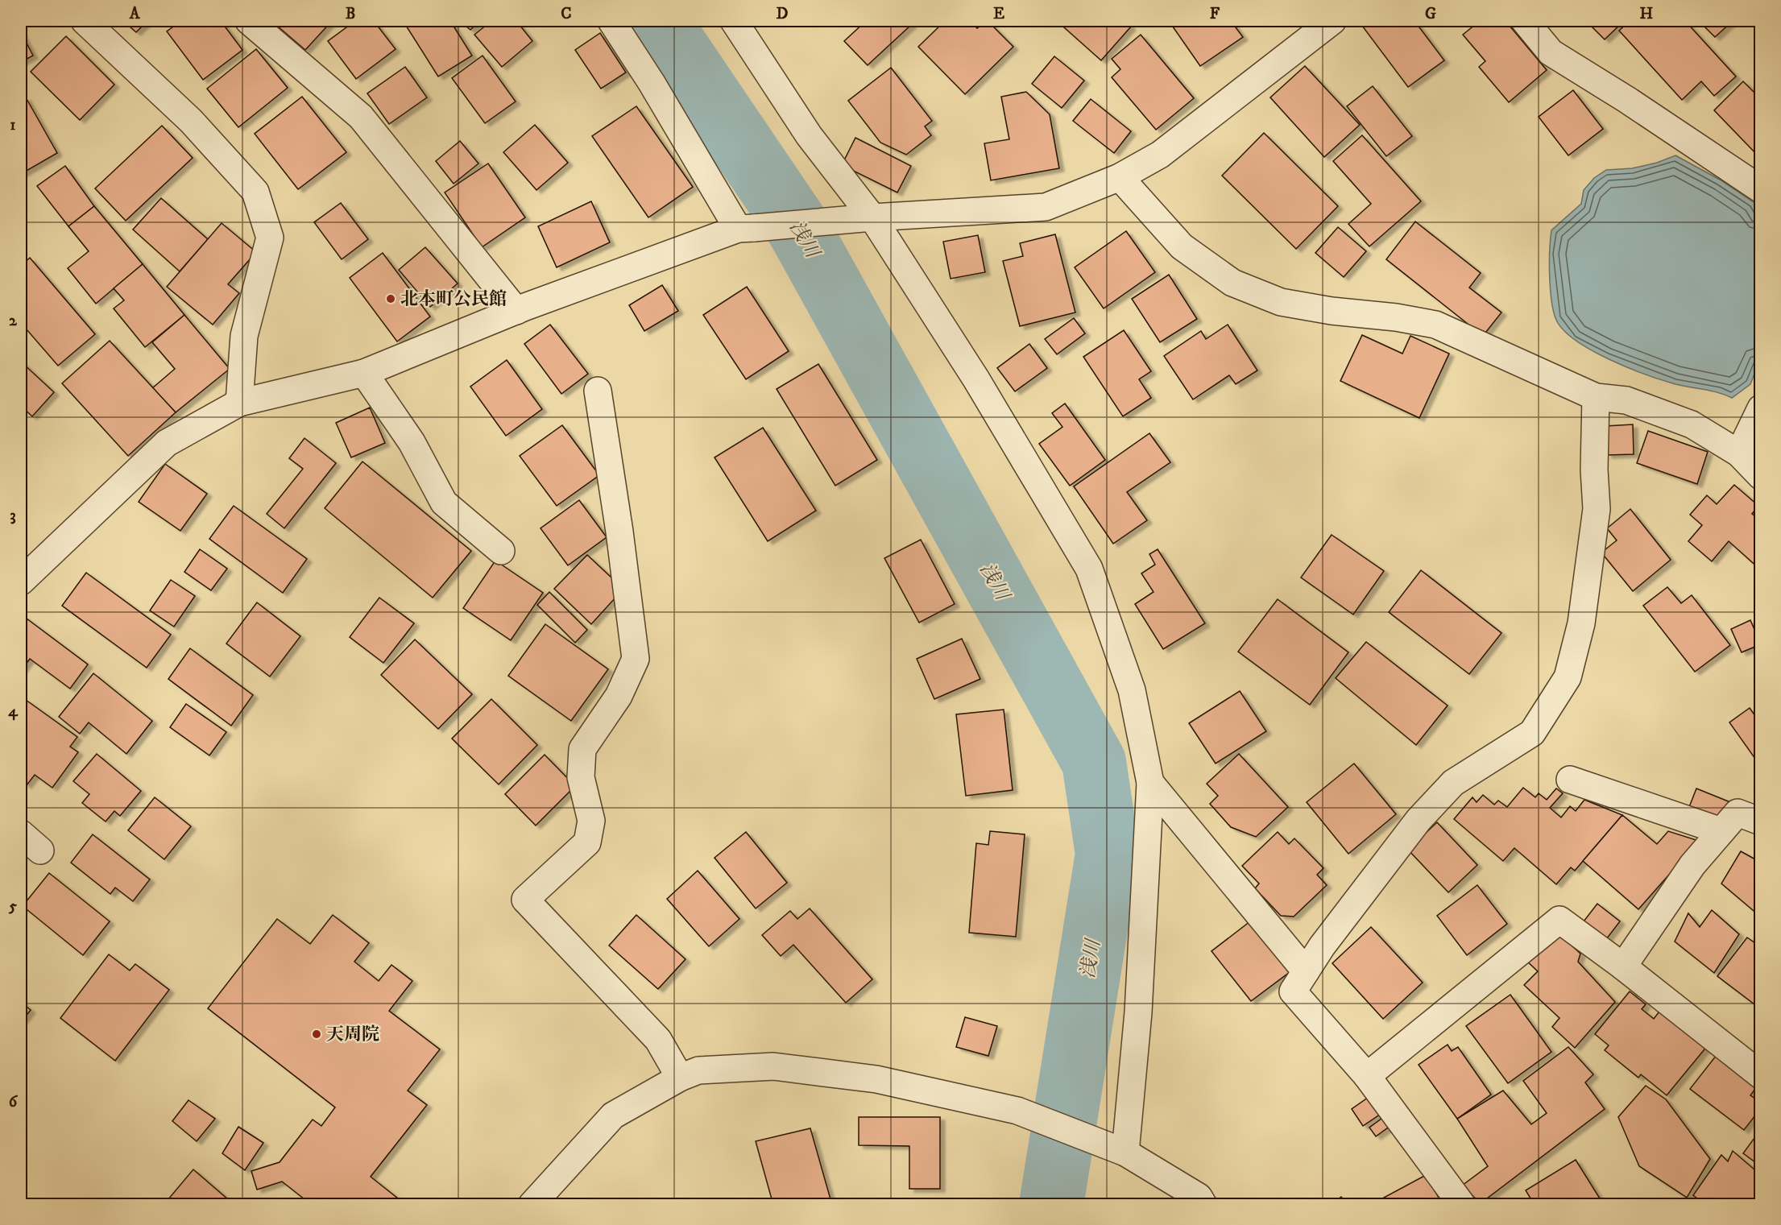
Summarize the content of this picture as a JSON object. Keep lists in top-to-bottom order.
{
  "water": ["浅川"],
  "places": ["北本町公民館", "天周院"],
  "grid": {
    "columns": [
      "A",
      "B",
      "C",
      "D",
      "E",
      "F",
      "G",
      "H"
    ],
    "rows": [
      "1",
      "2",
      "3",
      "4",
      "5",
      "6"
    ]
  }
}
